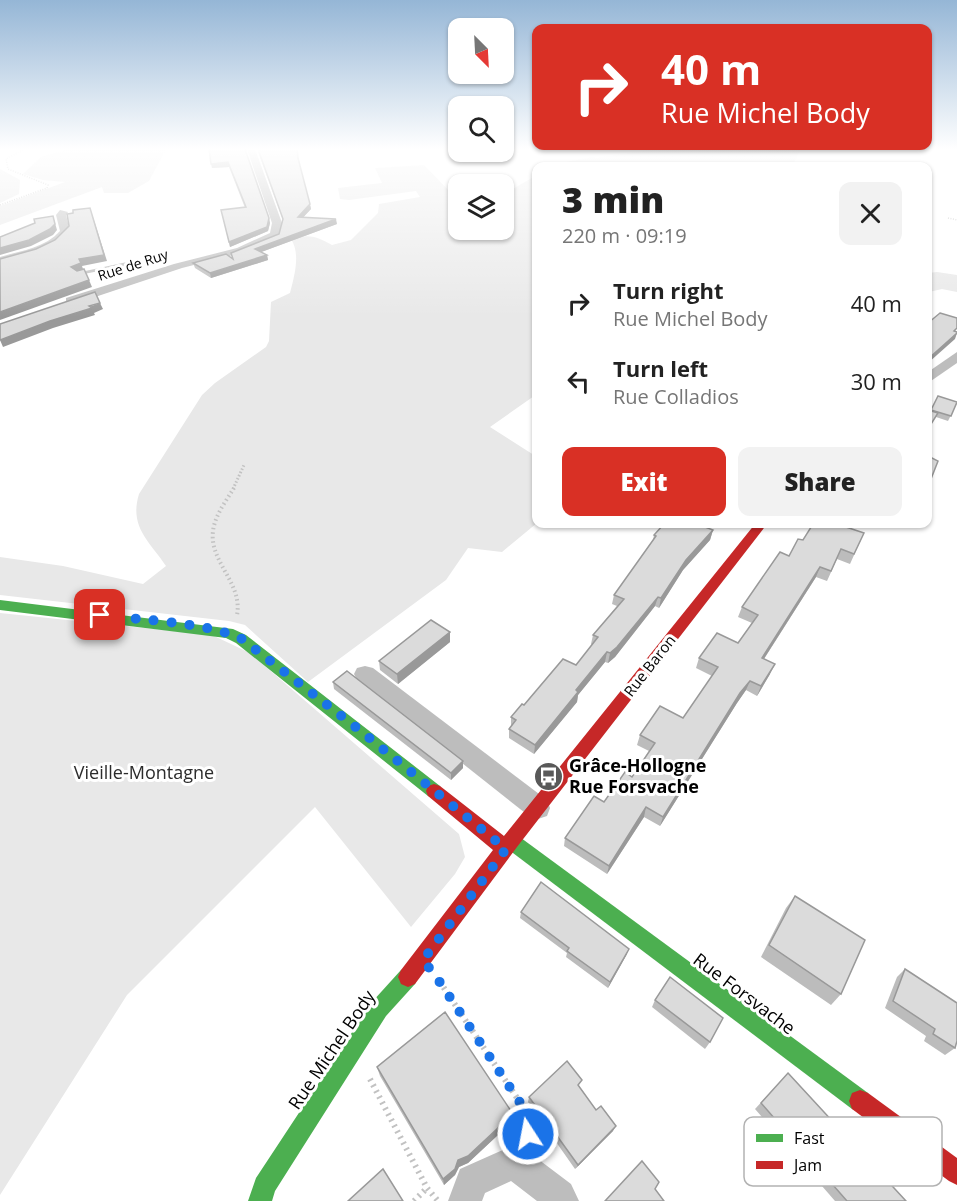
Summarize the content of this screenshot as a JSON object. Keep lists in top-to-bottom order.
{
  "streets": {
    "street": [
      "Rue de Ruy",
      "Rue Baron",
      "Rue Forsvache",
      "Rue Michel Body"
    ]
  },
  "crossings": [
    ["Rue Baron", "Rue Forsvache"],
    ["Rue Baron", "Rue Michel Body"],
    ["Rue Forsvache", "Rue Michel Body"]
  ],
  "parks": ["Vieille-Montagne"],
  "places": {
    "bus stop": ["Grâce-Hollogne Rue Forsvache"]
  },
  "legend": ["Fast", "Jam"],
  "north": "bottom right",
  "page": {
    "turn": ["40 m", "Rue Michel Body"],
    "heading": ["3 min", "220 m · 09:19"],
    "list": [
      {
        "name": "Turn right",
        "note": "Rue Michel Body",
        "value": "40 m"
      },
      {
        "name": "Turn left",
        "note": "Rue Colladios",
        "value": "30 m"
      }
    ],
    "buttons": ["Exit", "Share"]
  }
}
